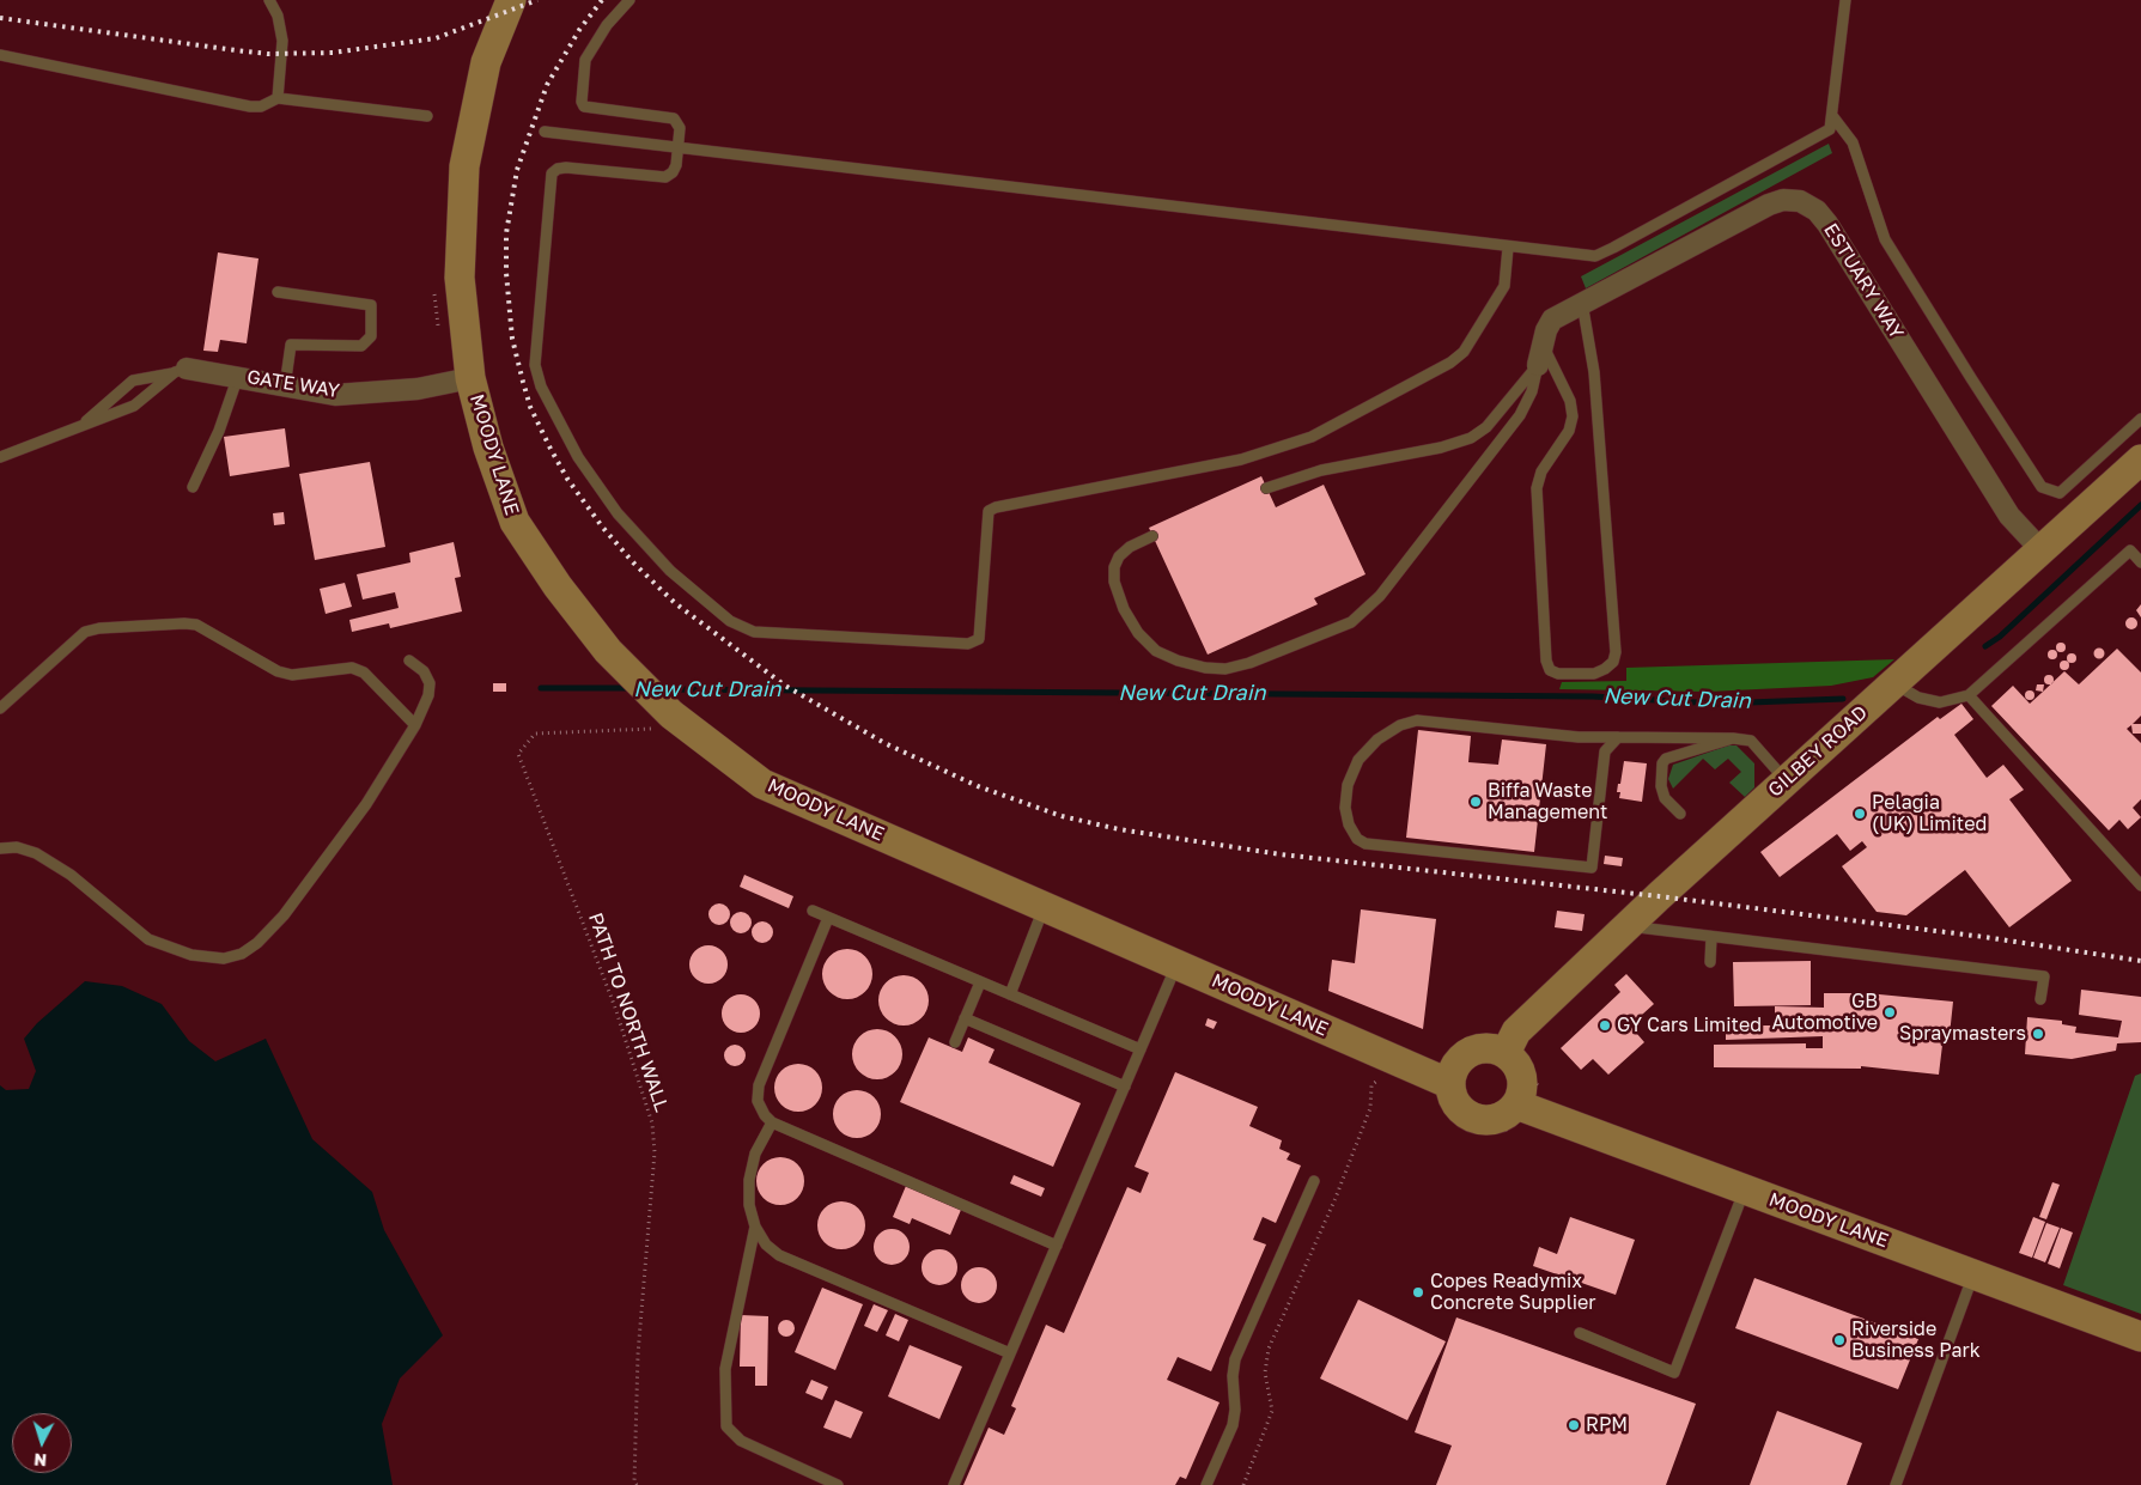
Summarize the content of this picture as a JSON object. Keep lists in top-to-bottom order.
{
  "streets": {
    "street": [
      "ESTUARY WAY",
      "GATE WAY",
      "MOODY LANE",
      "GILBEY ROAD"
    ],
    "path": ["PATH TO NORTH WALL"]
  },
  "crossings": [
    ["ESTUARY WAY", "GILBEY ROAD"],
    ["GATE WAY", "MOODY LANE"],
    ["MOODY LANE", "GILBEY ROAD"],
    ["MOODY LANE", "PATH TO NORTH WALL"]
  ],
  "water": ["New Cut Drain"],
  "places": [
    "Biffa Waste Management",
    "Pelagia (UK) Limited",
    "GB Automotive",
    "GY Cars Limited",
    "Spraymasters",
    "Copes Readymix Concrete Supplier",
    "Riverside Business Park",
    "RPM"
  ],
  "north": "bottom"
}
